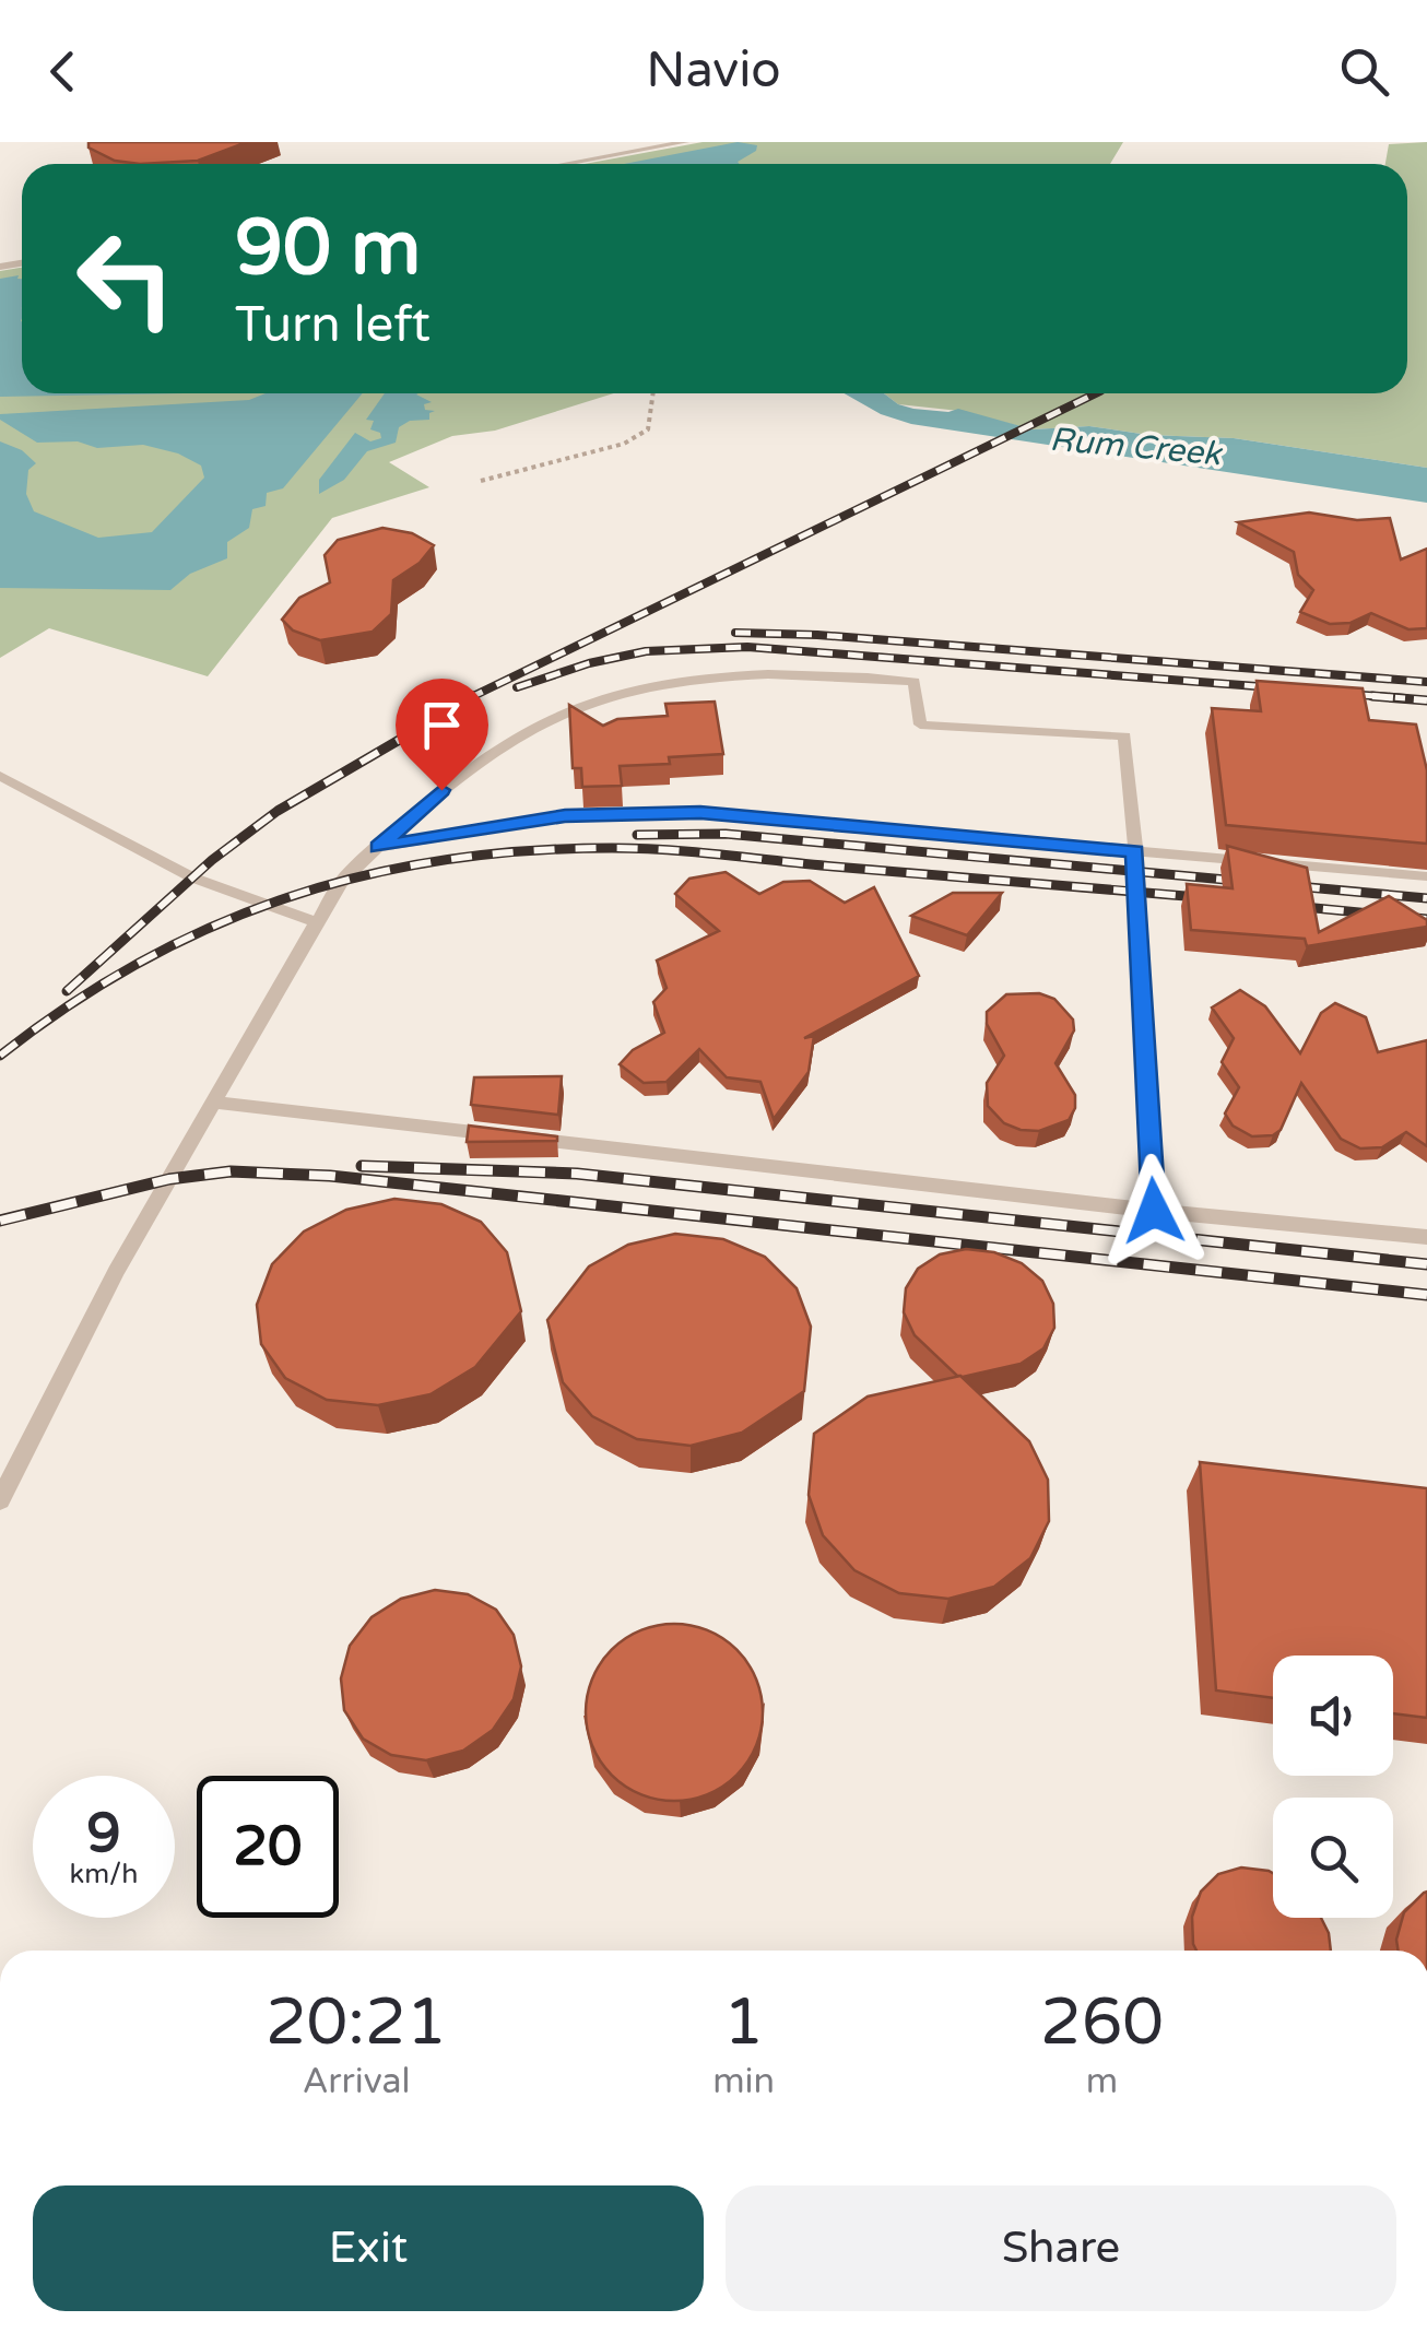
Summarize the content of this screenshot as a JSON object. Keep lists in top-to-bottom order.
{
  "water": ["Rum Creek"],
  "page": {
    "header": "Navio",
    "turn": ["90 m", "Turn left"],
    "speed": "9 km/h",
    "limit": "20",
    "eta": [
      "20:21",
      "Arrival",
      "1",
      "min",
      "260",
      "m"
    ],
    "buttons": ["Exit", "Share"]
  }
}
